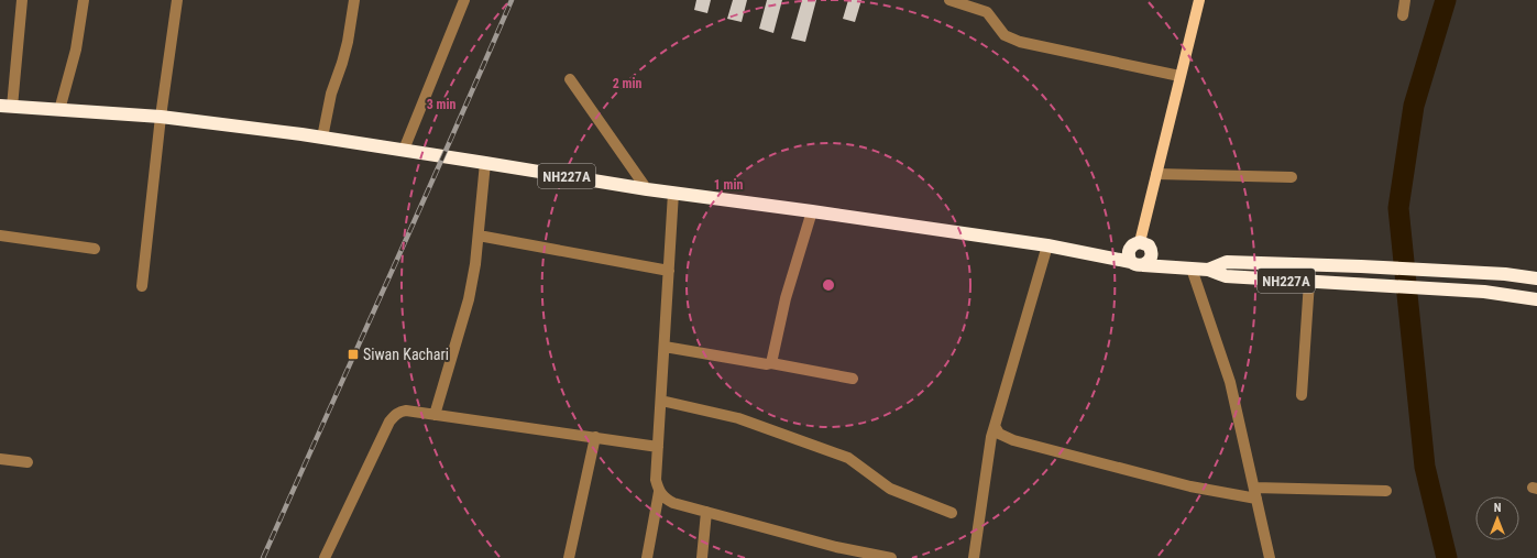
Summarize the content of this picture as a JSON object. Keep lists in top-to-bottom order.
{
  "streets": {
    "highway": ["NH227A"]
  },
  "places": {
    "transit": ["Siwan Kachari"]
  },
  "north": "top",
  "rings": ["2 min", "3 min", "1 min"]
}
